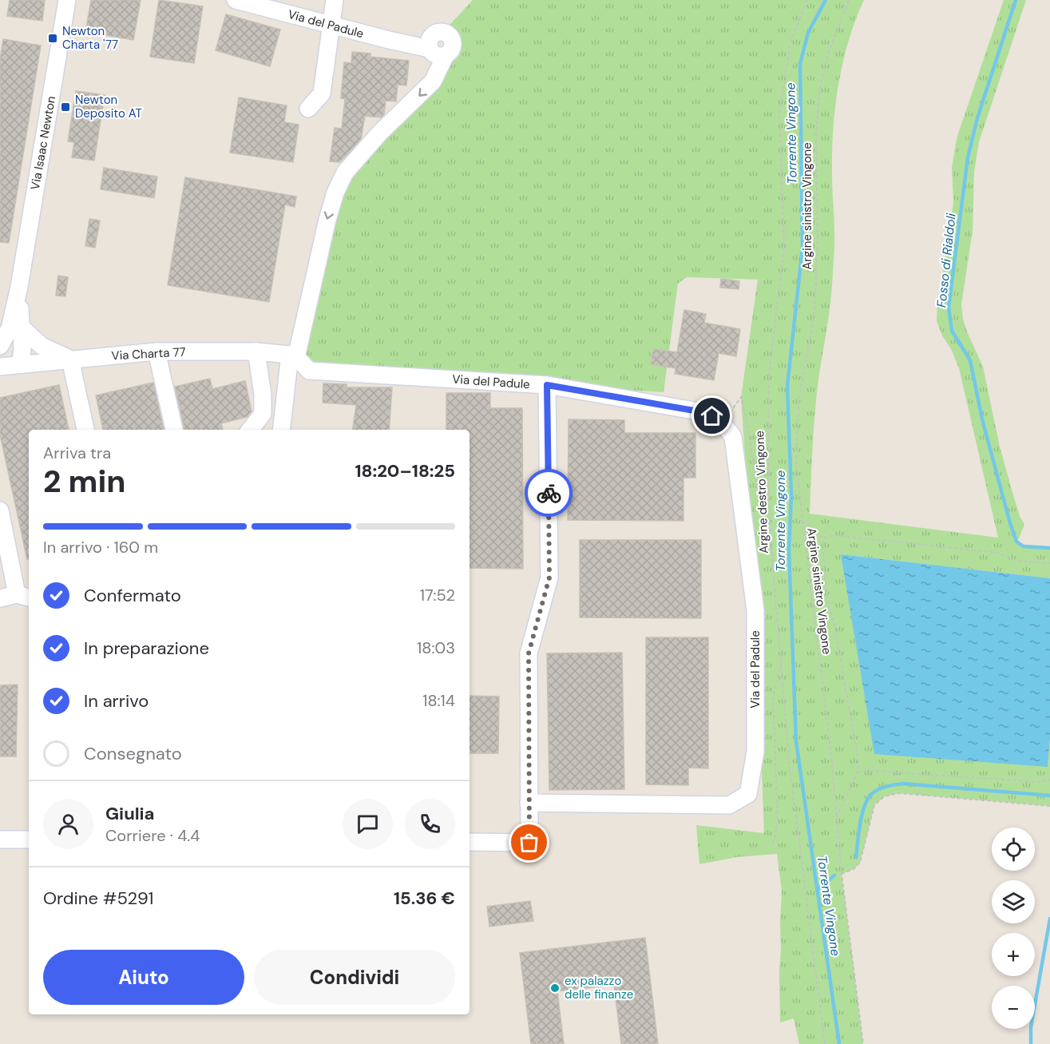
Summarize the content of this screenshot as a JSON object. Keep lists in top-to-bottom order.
{
  "streets": {
    "street": ["Via del Padule", "Via Isaac Newton", "Via Charta 77"],
    "path": ["Argine sinistro Vingone", "Argine destro Vingone"]
  },
  "crossings": [
    ["Via del Padule", "Via Charta 77"],
    ["Via Isaac Newton", "Via Charta 77"]
  ],
  "water": ["Torrente Vingone", "Fosso di Rialdoli"],
  "places": {
    "transit": ["Newton Charta '77", "Newton Deposito AT"],
    "other": ["ex palazzo delle finanze"]
  },
  "page": {
    "heading": ["2 min", "Arriva tra", "18:20–18:25"],
    "panel": [
      "Giulia",
      "Corriere · 4.4",
      "Ordine #5291",
      "15.36 €"
    ],
    "bar": "In arrivo · 160 m",
    "list": [
      ["Confermato", "17:52"],
      ["In preparazione", "18:03"],
      ["In arrivo", "18:14"],
      "Consegnato"
    ],
    "map_buttons": ["+", "−"],
    "buttons": ["Aiuto", "Condividi"]
  }
}
